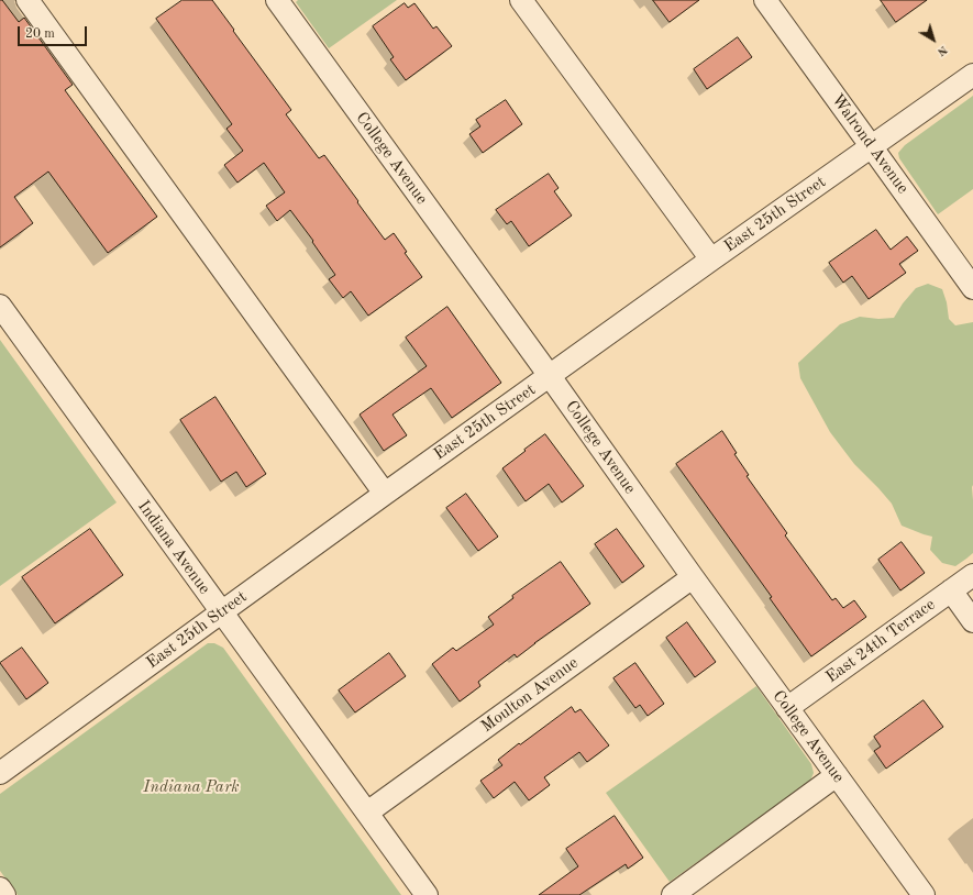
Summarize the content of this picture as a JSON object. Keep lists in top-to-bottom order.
{
  "streets": {
    "street": [
      "Walrond Avenue",
      "College Avenue",
      "East 25th Street",
      "Indiana Avenue",
      "East 24th Terrace",
      "Moulton Avenue"
    ]
  },
  "crossings": [
    ["Walrond Avenue", "East 25th Street"],
    ["College Avenue", "East 25th Street"],
    ["College Avenue", "East 24th Terrace"],
    ["College Avenue", "Moulton Avenue"],
    ["East 25th Street", "Indiana Avenue"],
    ["Indiana Avenue", "Moulton Avenue"]
  ],
  "parks": ["Indiana Park"],
  "scale_bar": "20 m",
  "north": "bottom right"
}
